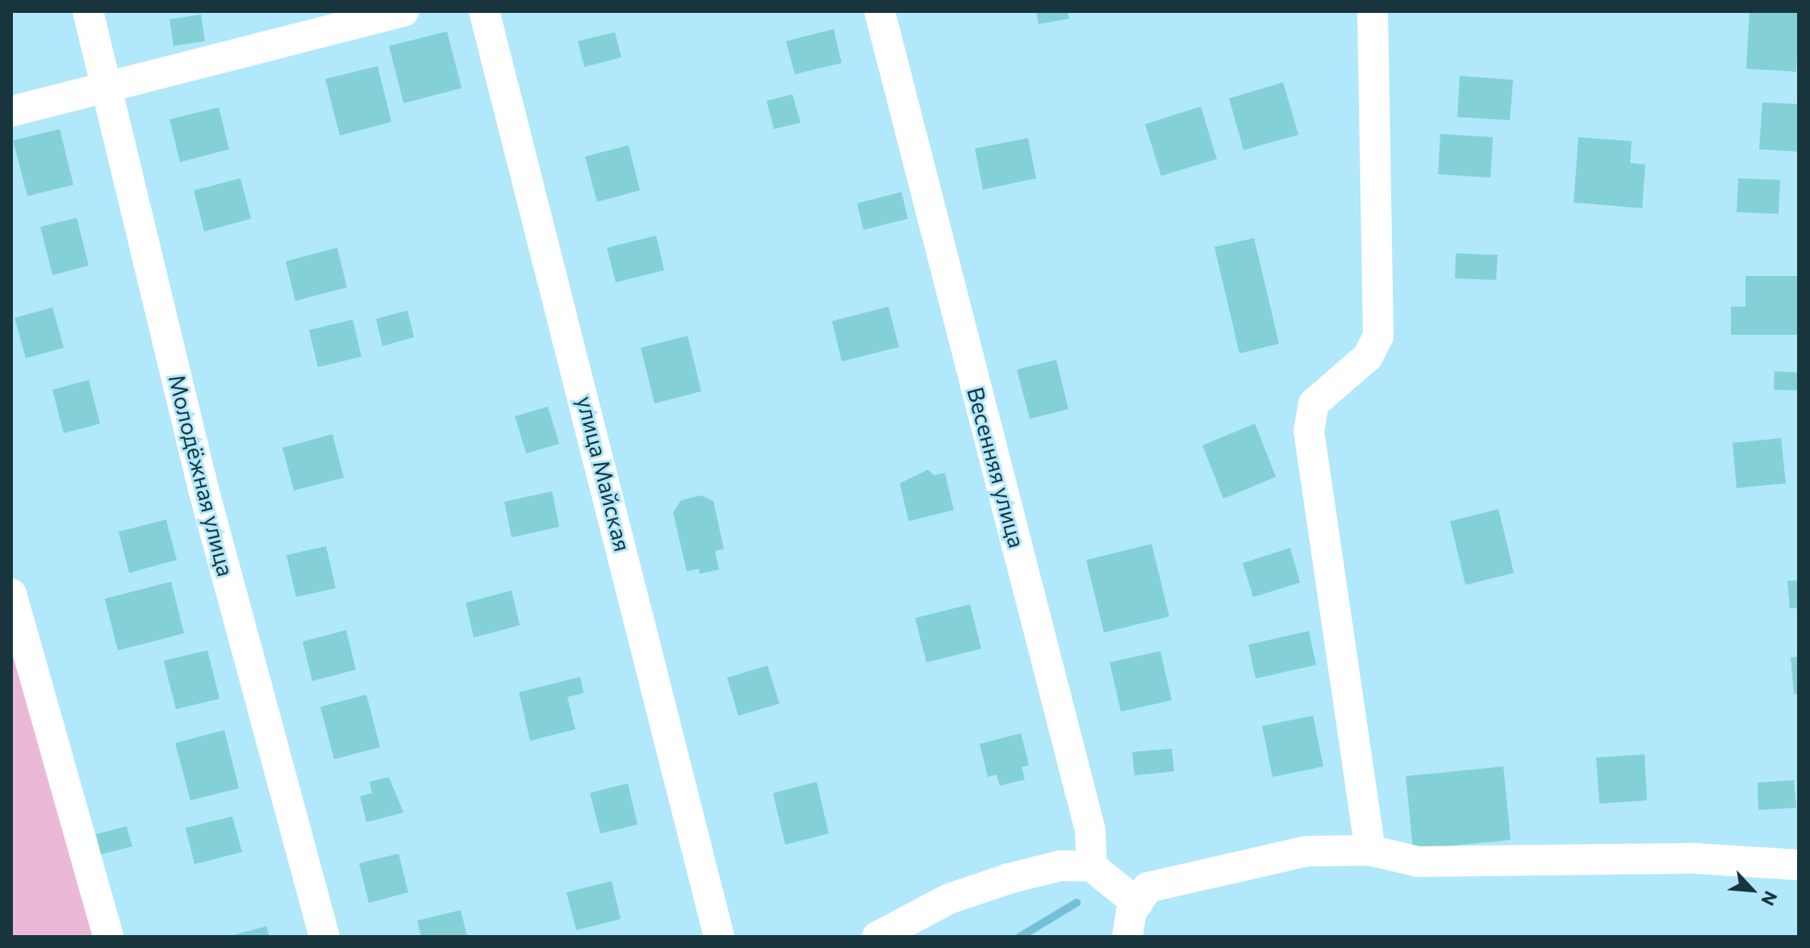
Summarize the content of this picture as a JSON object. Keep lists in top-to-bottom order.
{
  "streets": {
    "street": ["Весенняя улица", "улица Майская", "Молодёжная улица"]
  },
  "north": "bottom right"
}
